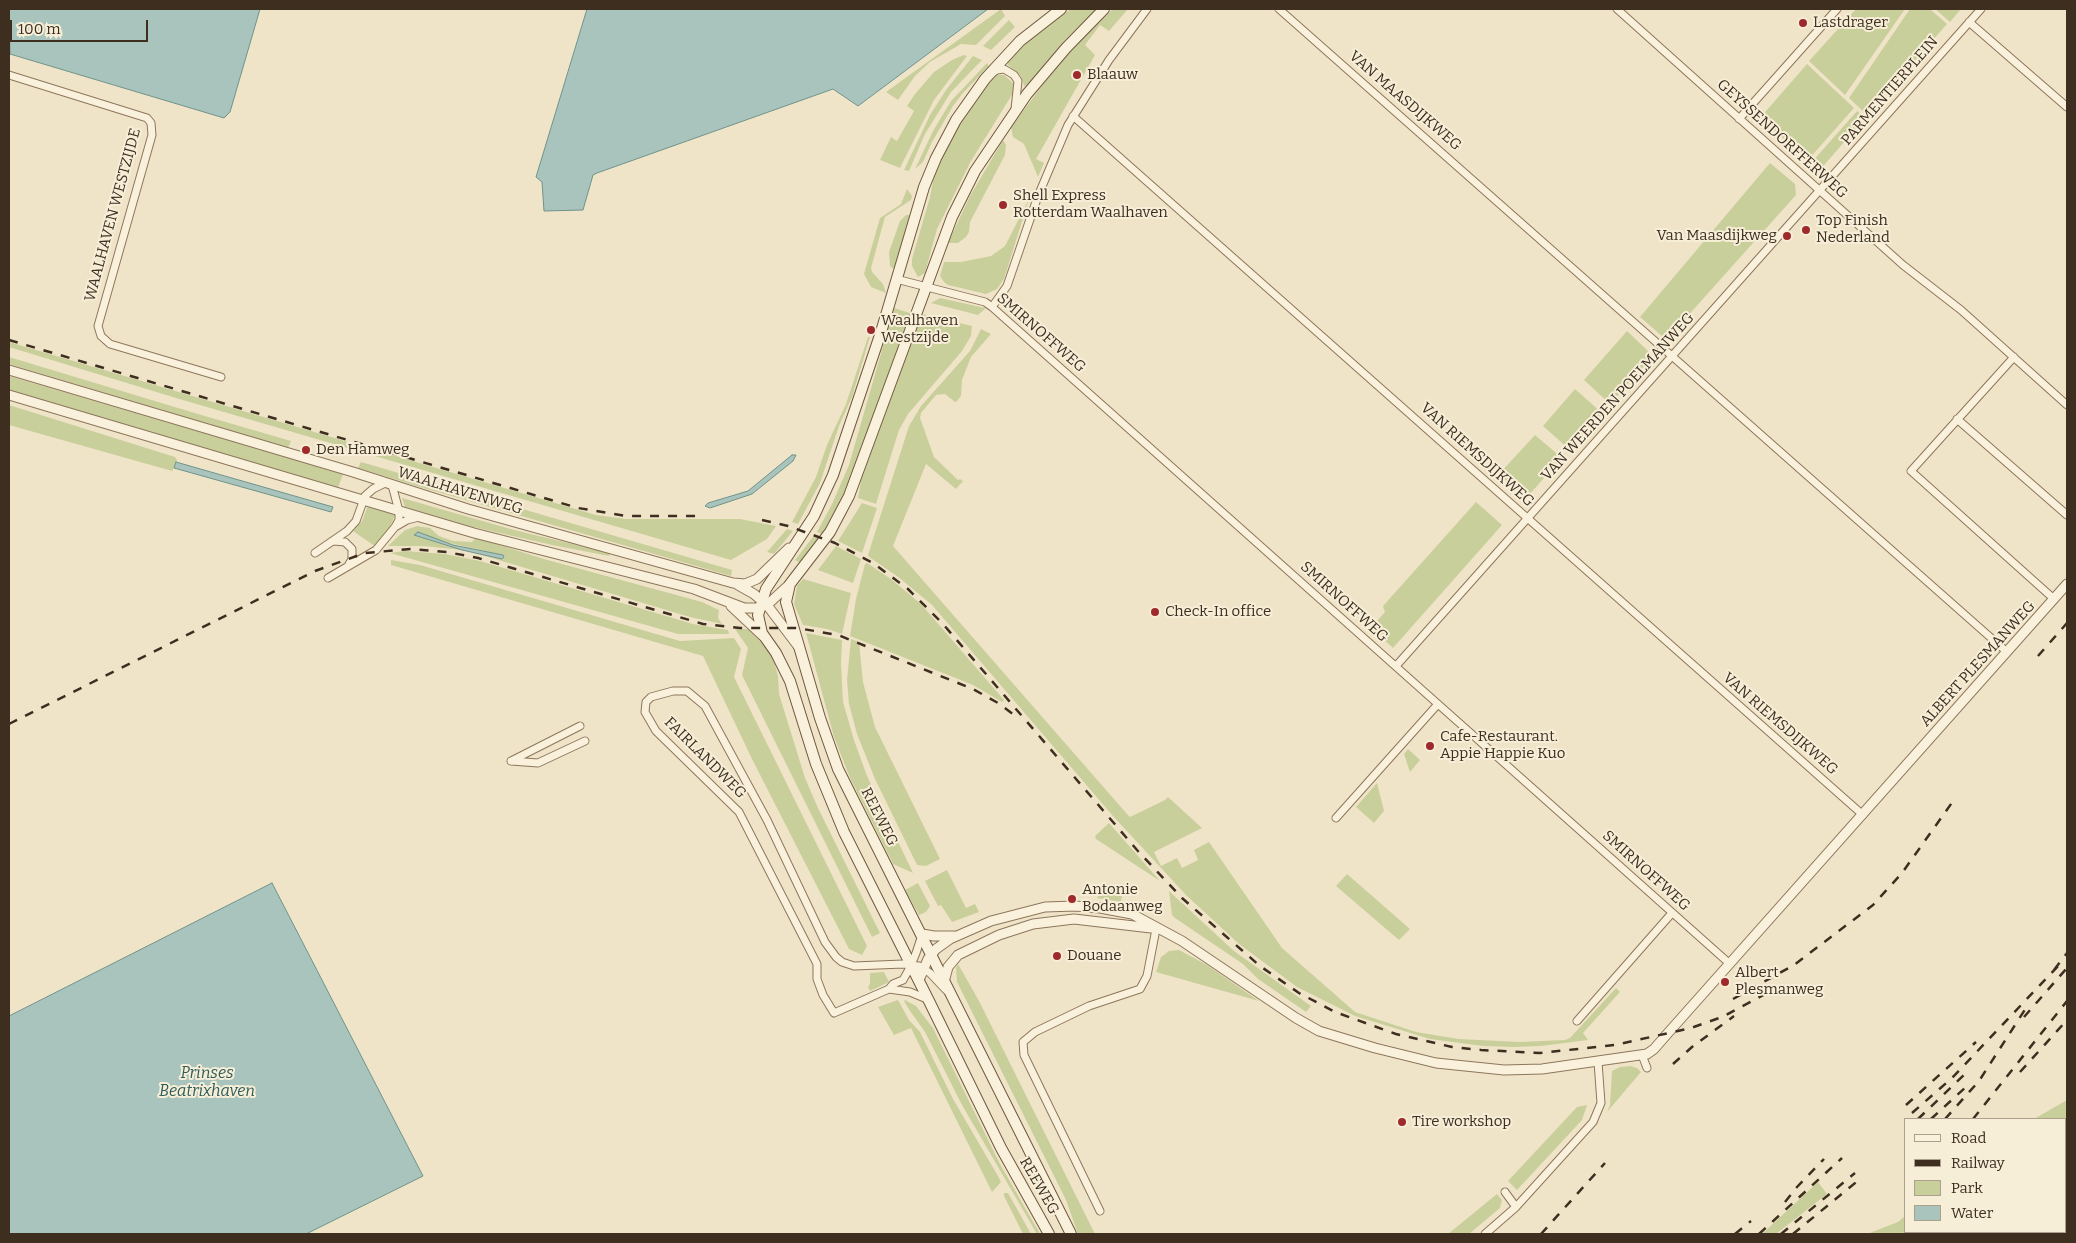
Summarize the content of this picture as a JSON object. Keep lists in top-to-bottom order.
{
  "streets": {
    "main road": ["REEWEG"],
    "street": [
      "PARMENTIERPLEIN",
      "VAN MAASDIJKWEG",
      "GEYSSENDORFFERWEG",
      "WAALHAVEN WESTZIJDE",
      "SMIRNOFFWEG",
      "VAN WEERDEN POELMANWEG",
      "VAN RIEMSDIJKWEG",
      "WAALHAVENWEG",
      "ALBERT PLESMANWEG",
      "FAIRLANDWEG"
    ]
  },
  "crossings": [
    ["PARMENTIERPLEIN", "GEYSSENDORFFERWEG"],
    ["PARMENTIERPLEIN", "VAN WEERDEN POELMANWEG"],
    ["VAN MAASDIJKWEG", "VAN WEERDEN POELMANWEG"],
    ["VAN MAASDIJKWEG", "ALBERT PLESMANWEG"],
    ["GEYSSENDORFFERWEG", "VAN WEERDEN POELMANWEG"],
    ["SMIRNOFFWEG", "VAN WEERDEN POELMANWEG"],
    ["SMIRNOFFWEG", "ALBERT PLESMANWEG"],
    ["VAN WEERDEN POELMANWEG", "VAN RIEMSDIJKWEG"],
    ["VAN RIEMSDIJKWEG", "ALBERT PLESMANWEG"],
    ["WAALHAVENWEG", "REEWEG"]
  ],
  "water": ["Prinses Beatrixhaven"],
  "places": [
    "Lastdrager",
    "Blaauw",
    "Shell Express Rotterdam Waalhaven",
    "Top Finish Nederland",
    "Van Maasdijkweg",
    "Waalhaven Westzijde",
    "Den Hamweg",
    "Check-In office",
    "Cafe-Restaurant. Appie Happie Kuo",
    "Antonie Bodaanweg",
    "Douane",
    "Albert Plesmanweg",
    "Tire workshop"
  ],
  "legend": [
    "Road",
    "Railway",
    "Park",
    "Water"
  ],
  "scale_bar": "100 m"
}
